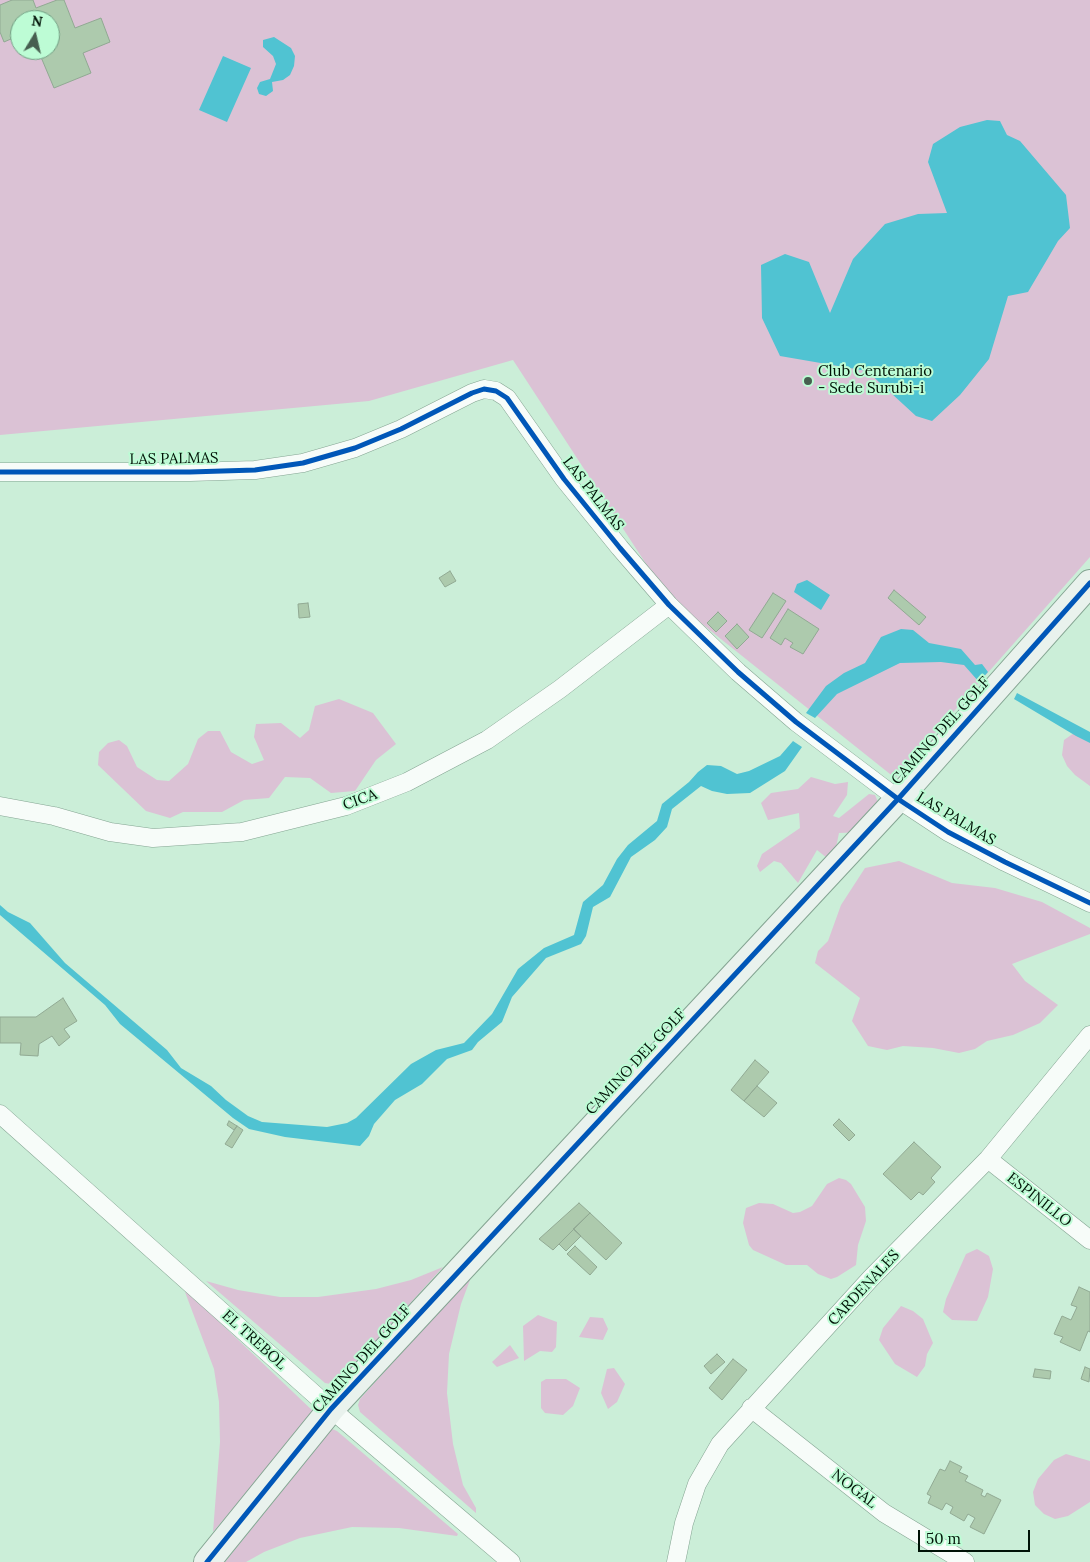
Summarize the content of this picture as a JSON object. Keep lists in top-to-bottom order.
{
  "streets": {
    "street": [
      "LAS PALMAS",
      "CAMINO DEL GOLF",
      "CICA",
      "ESPINILLO",
      "CARDENALES",
      "EL TREBOL",
      "NOGAL"
    ]
  },
  "crossings": [
    ["LAS PALMAS", "CAMINO DEL GOLF"],
    ["LAS PALMAS", "CICA"],
    ["CAMINO DEL GOLF", "EL TREBOL"],
    ["ESPINILLO", "CARDENALES"],
    ["CARDENALES", "NOGAL"]
  ],
  "places": ["Club Centenario - Sede Surubi-i"],
  "scale_bar": "50 m",
  "north": "top"
}
